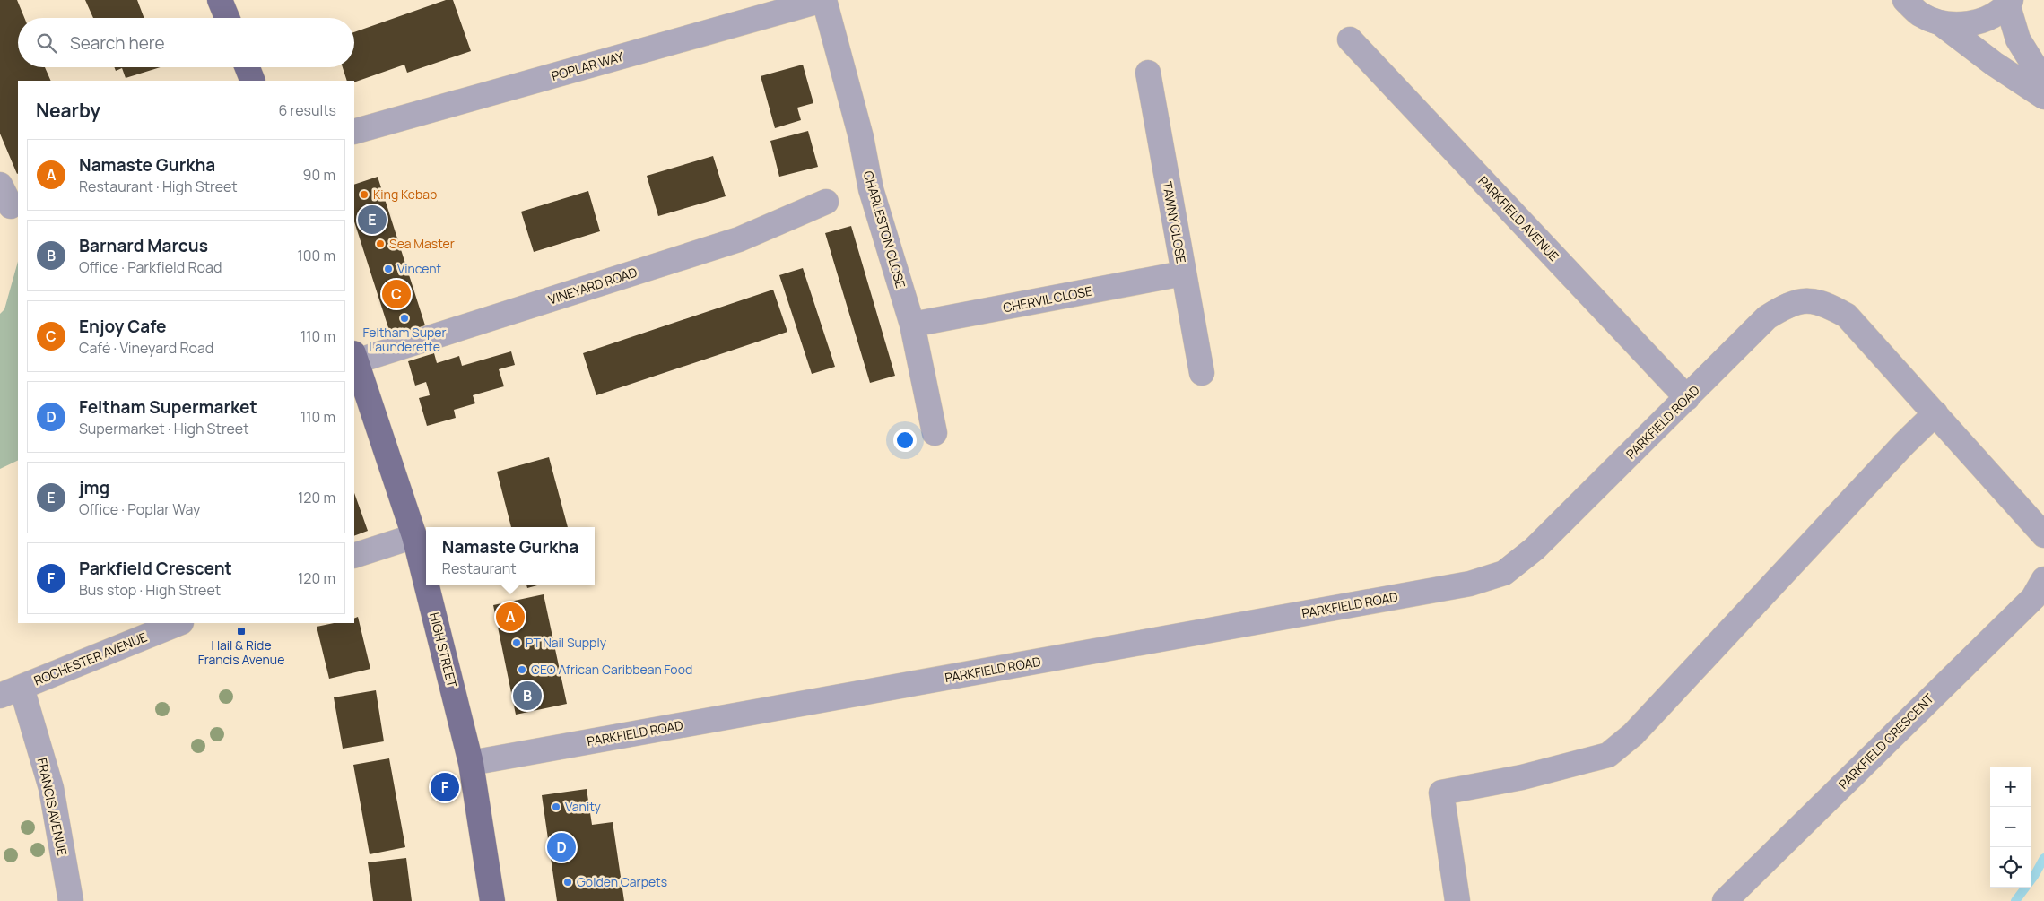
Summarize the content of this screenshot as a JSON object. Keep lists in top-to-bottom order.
{
  "streets": {
    "main road": ["HIGH STREET"],
    "street": [
      "POPLAR WAY",
      "PARKFIELD AVENUE",
      "TAWNY CLOSE",
      "CHARLESTON CLOSE",
      "VINEYARD ROAD",
      "CHERVIL CLOSE",
      "PARKFIELD ROAD",
      "ROCHESTER AVENUE",
      "PARKFIELD CRESCENT",
      "FRANCIS AVENUE"
    ]
  },
  "crossings": [
    ["POPLAR WAY", "CHARLESTON CLOSE"],
    ["PARKFIELD AVENUE", "PARKFIELD ROAD"],
    ["TAWNY CLOSE", "CHERVIL CLOSE"],
    ["CHARLESTON CLOSE", "CHERVIL CLOSE"],
    ["VINEYARD ROAD", "HIGH STREET"],
    ["PARKFIELD ROAD", "HIGH STREET"],
    ["ROCHESTER AVENUE", "FRANCIS AVENUE"]
  ],
  "places": {
    "other": [
      "King Kebab",
      "Sea Master",
      "Vincent",
      "Feltham Super Launderette",
      "PT Nail Supply",
      "CEO African Caribbean Food",
      "Vanity",
      "Golden Carpets"
    ],
    "transit": ["Hail & Ride Francis Avenue"]
  },
  "page": {
    "search": "Search here",
    "heading": ["Nearby", "6 results"],
    "list": [
      {
        "mark": "A",
        "name": "Namaste Gurkha",
        "note": "Restaurant · High Street",
        "value": "90 m"
      },
      {
        "mark": "B",
        "name": "Barnard Marcus",
        "note": "Office · Parkfield Road",
        "value": "100 m"
      },
      {
        "mark": "C",
        "name": "Enjoy Cafe",
        "note": "Café · Vineyard Road",
        "value": "110 m"
      },
      {
        "mark": "D",
        "name": "Feltham Supermarket",
        "note": "Supermarket · High Street",
        "value": "110 m"
      },
      {
        "mark": "E",
        "name": "jmg",
        "note": "Office · Poplar Way",
        "value": "120 m"
      },
      {
        "mark": "F",
        "name": "Parkfield Crescent",
        "note": "Bus stop · High Street",
        "value": "120 m"
      }
    ],
    "pins": [
      "E",
      "C",
      "A",
      "B",
      "F",
      "D"
    ],
    "popup": ["Namaste Gurkha", "Restaurant"],
    "map_buttons": ["+", "−"]
  }
}
